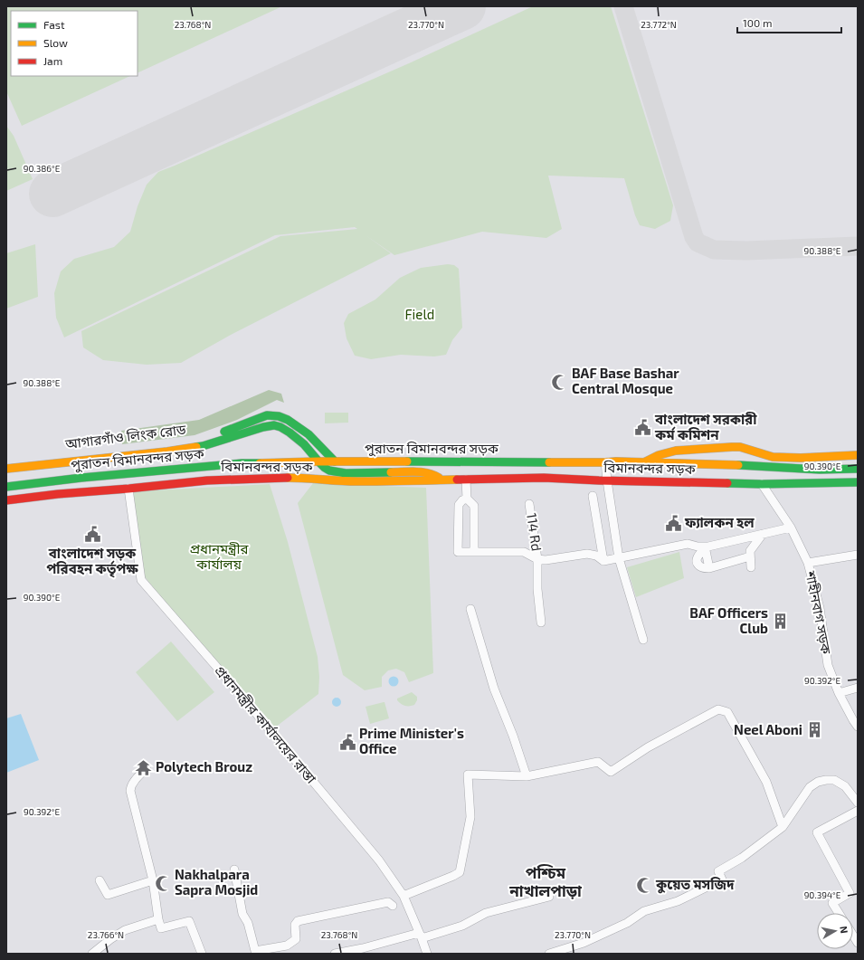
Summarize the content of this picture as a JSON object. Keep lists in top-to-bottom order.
{
  "streets": {
    "main road": ["আগারগাঁও লিংক রোড", "পুরাতন বিমানবন্দর সড়ক", "বিমানবন্দর সড়ক"],
    "street": ["114 Rd", "শাহীনবাগ সড়ক", "প্রধানমন্ত্রীর কার্যালয়ের রাস্তা"]
  },
  "crossings": [
    ["আগারগাঁও লিংক রোড", "পুরাতন বিমানবন্দর সড়ক"],
    ["আগারগাঁও লিংক রোড", "বিমানবন্দর সড়ক"],
    ["পুরাতন বিমানবন্দর সড়ক", "বিমানবন্দর সড়ক"],
    ["বিমানবন্দর সড়ক", "শাহীনবাগ সড়ক"],
    ["বিমানবন্দর সড়ক", "প্রধানমন্ত্রীর কার্যালয়ের রাস্তা"]
  ],
  "districts": ["পশ্চিম নাখালপাড়া"],
  "parks": ["Field", "প্রধানমন্ত্রীর কার্যালয়"],
  "places": {
    "mosque": ["BAF Base Bashar Central Mosque", "Nakhalpara Sapra Mosjid", "কুয়েত মসজিদ"],
    "public building": [
      "বাংলাদেশ সরকারী কর্ম কমিশন",
      "ফ্যালকন হল",
      "বাংলাদেশ সড়ক পরিবহন কর্তৃপক্ষ",
      "Prime Minister's Office"
    ],
    "building": ["BAF Officers Club", "Neel Aboni"],
    "temple": ["Polytech Brouz"]
  },
  "legend": ["Fast", "Slow", "Jam"],
  "scale_bar": "100 m",
  "north": "right",
  "coordinates": [
    "23.768°N",
    "23.770°N",
    "23.772°N",
    "90.386°E",
    "90.388°E",
    "90.390°E",
    "90.392°E",
    "90.394°E",
    "23.766°N"
  ]
}
